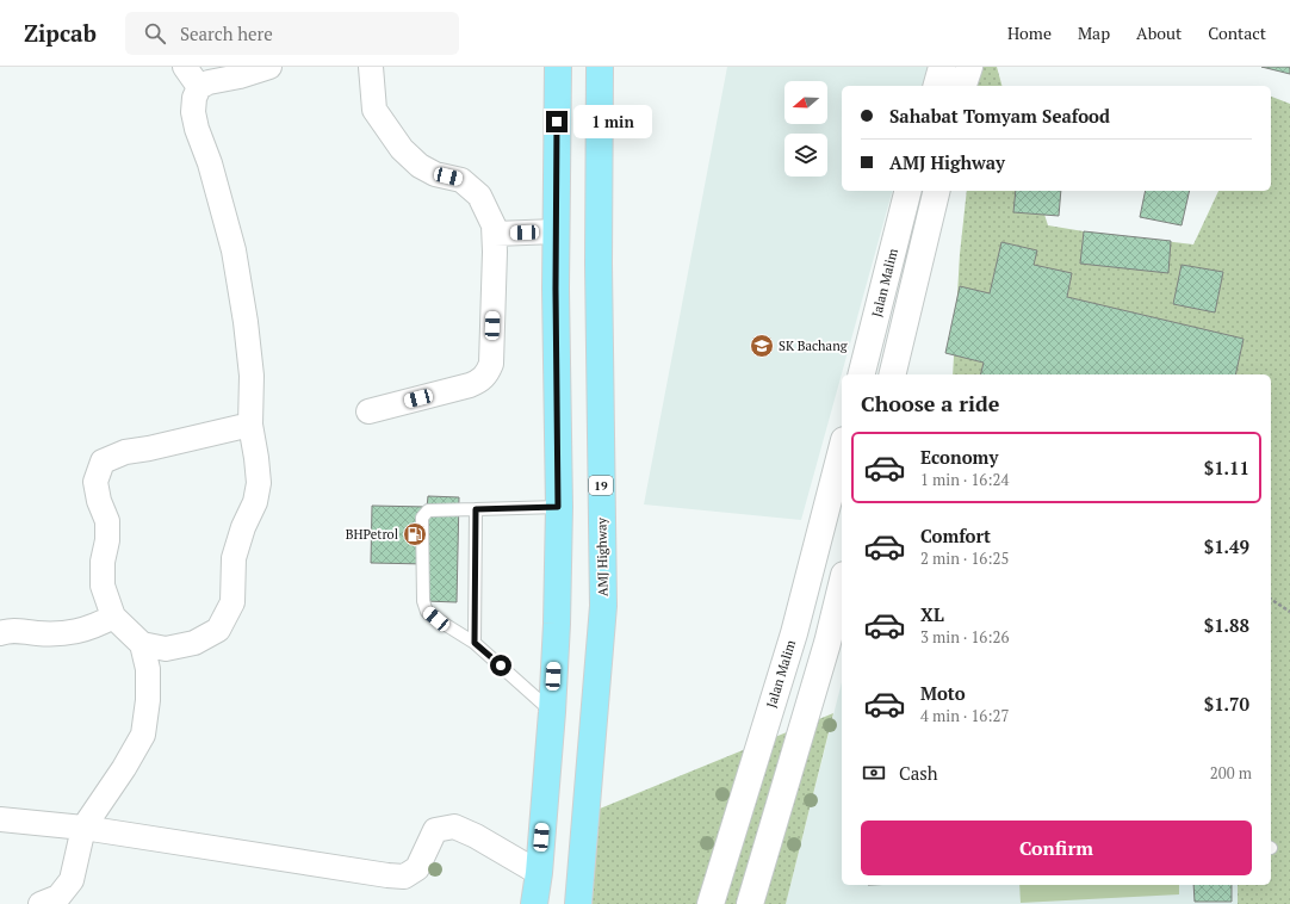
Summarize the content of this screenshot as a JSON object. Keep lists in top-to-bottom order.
{
  "streets": {
    "highway": ["19", "AMJ Highway"],
    "main road": ["Jalan Malim"]
  },
  "places": {
    "school or university": ["SK Bachang"],
    "fuel station": ["BHPetrol"]
  },
  "north": "left",
  "page": {
    "header": "Zipcab",
    "search": "Search here",
    "nav": [
      "Home",
      "Map",
      "About",
      "Contact"
    ],
    "banner": ["Sahabat Tomyam Seafood", "AMJ Highway"],
    "bubble": "1 min",
    "heading": "Choose a ride",
    "list": [
      {
        "name": "Economy",
        "note": "1 min · 16:24",
        "value": "$1.11"
      },
      {
        "name": "Comfort",
        "note": "2 min · 16:25",
        "value": "$1.49"
      },
      {
        "name": "XL",
        "note": "3 min · 16:26",
        "value": "$1.88"
      },
      {
        "name": "Moto",
        "note": "4 min · 16:27",
        "value": "$1.70"
      }
    ],
    "pay": ["Cash", "200 m"],
    "buttons": "Confirm"
  }
}
